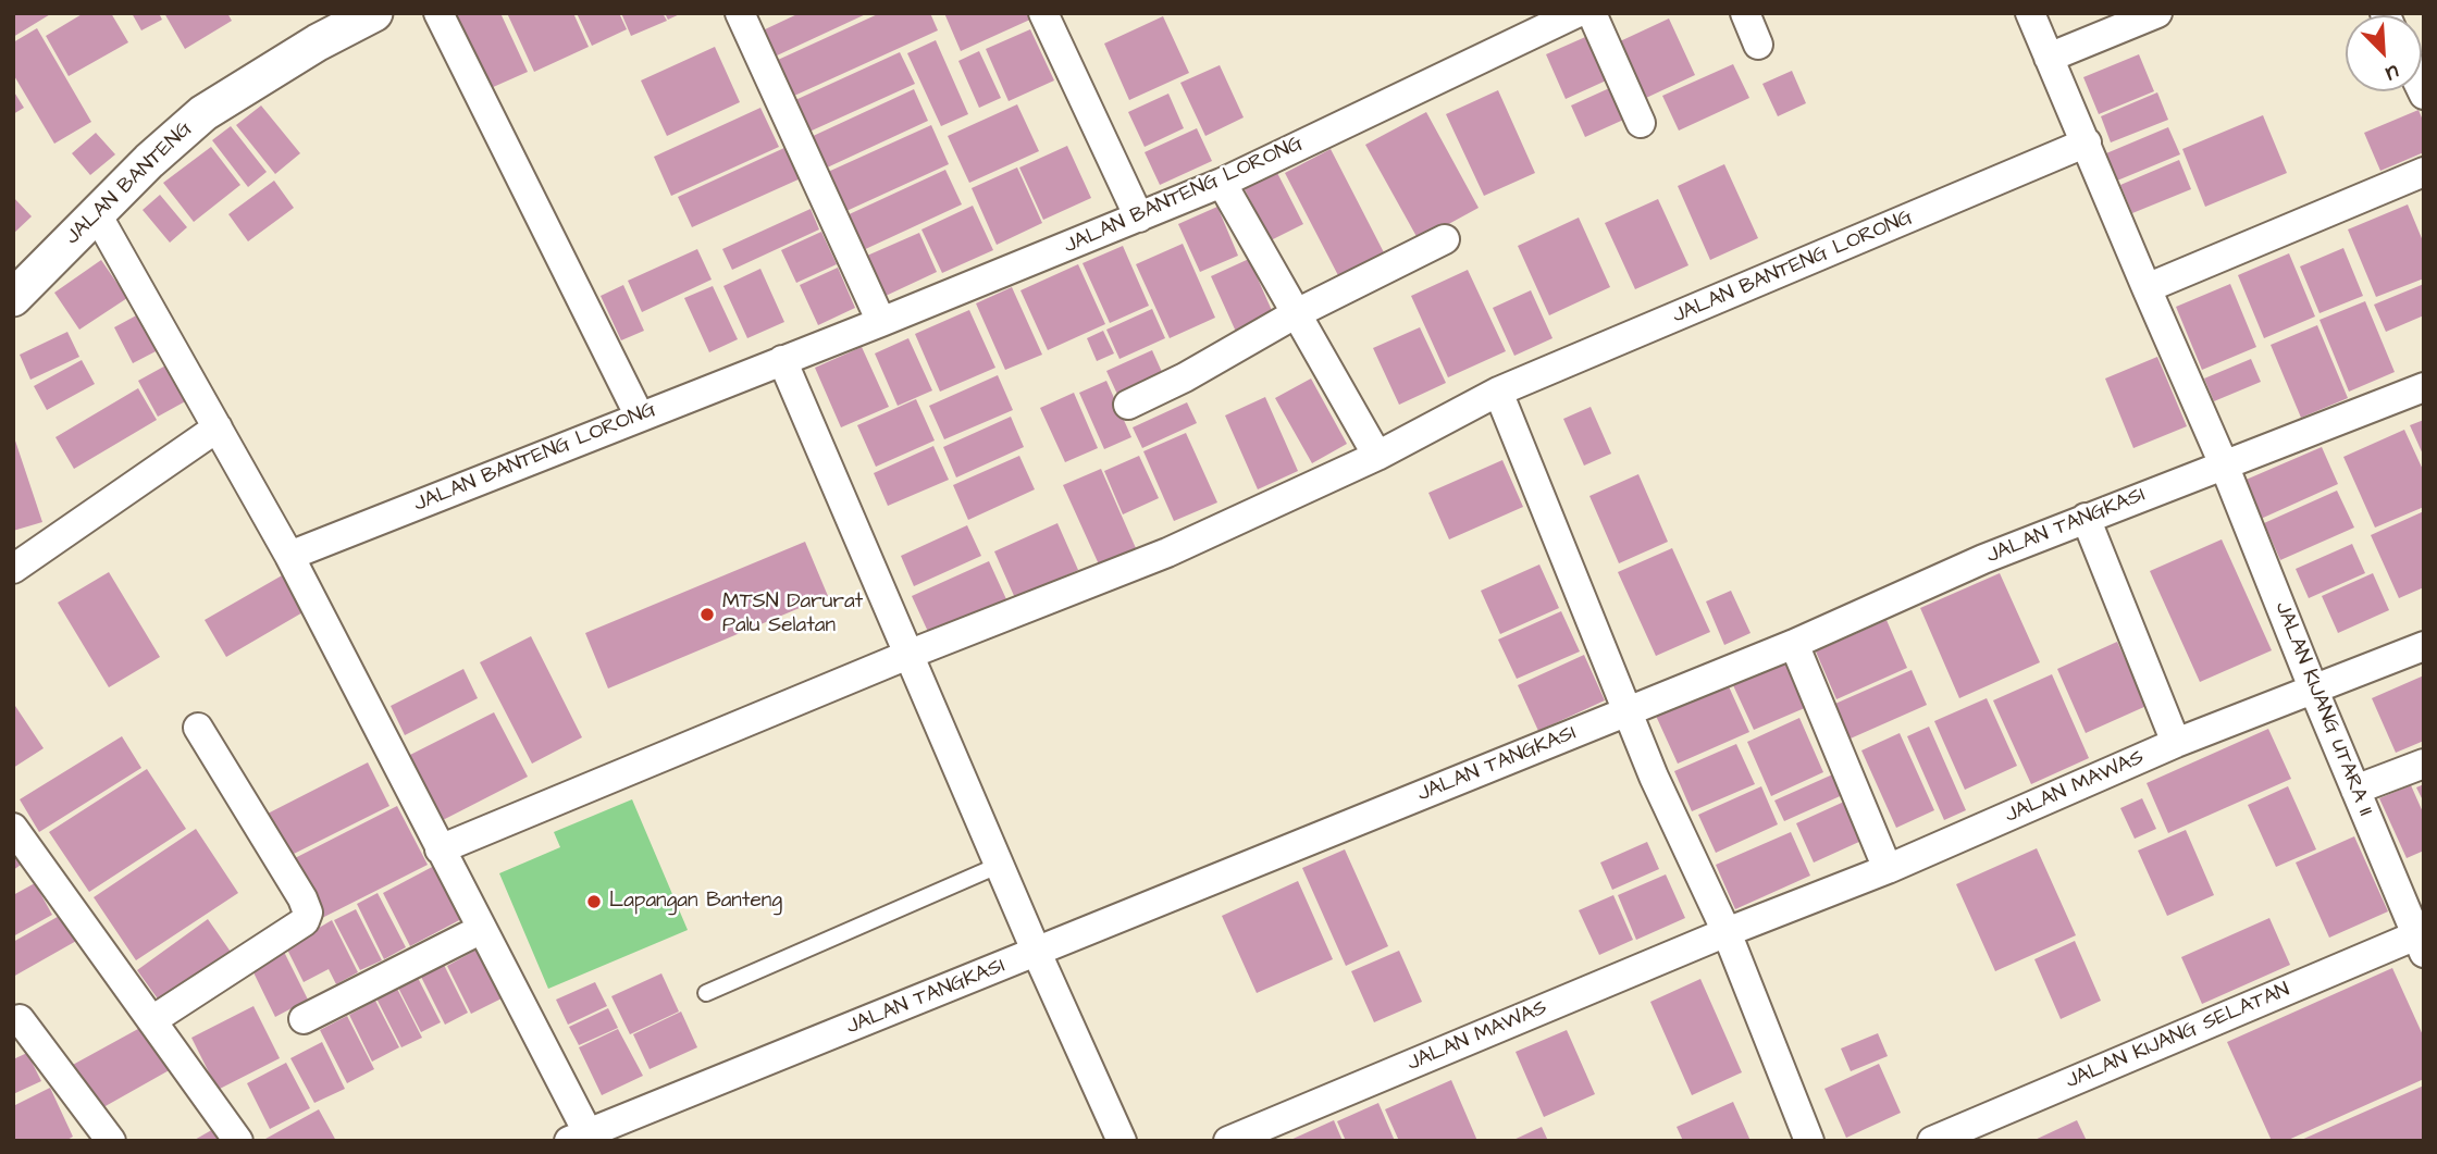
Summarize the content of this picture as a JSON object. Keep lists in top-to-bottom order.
{
  "streets": {
    "street": [
      "JALAN BANTENG",
      "JALAN BANTENG LORONG",
      "JALAN TANGKASI",
      "JALAN KIJANG UTARA II",
      "JALAN MAWAS",
      "JALAN KIJANG SELATAN"
    ]
  },
  "crossings": [
    ["JALAN TANGKASI", "JALAN KIJANG UTARA II"],
    ["JALAN KIJANG UTARA II", "JALAN MAWAS"],
    ["JALAN KIJANG UTARA II", "JALAN KIJANG SELATAN"]
  ],
  "places": ["MTSN Darurat Palu Selatan", "Lapangan Banteng"],
  "north": "bottom right"
}
